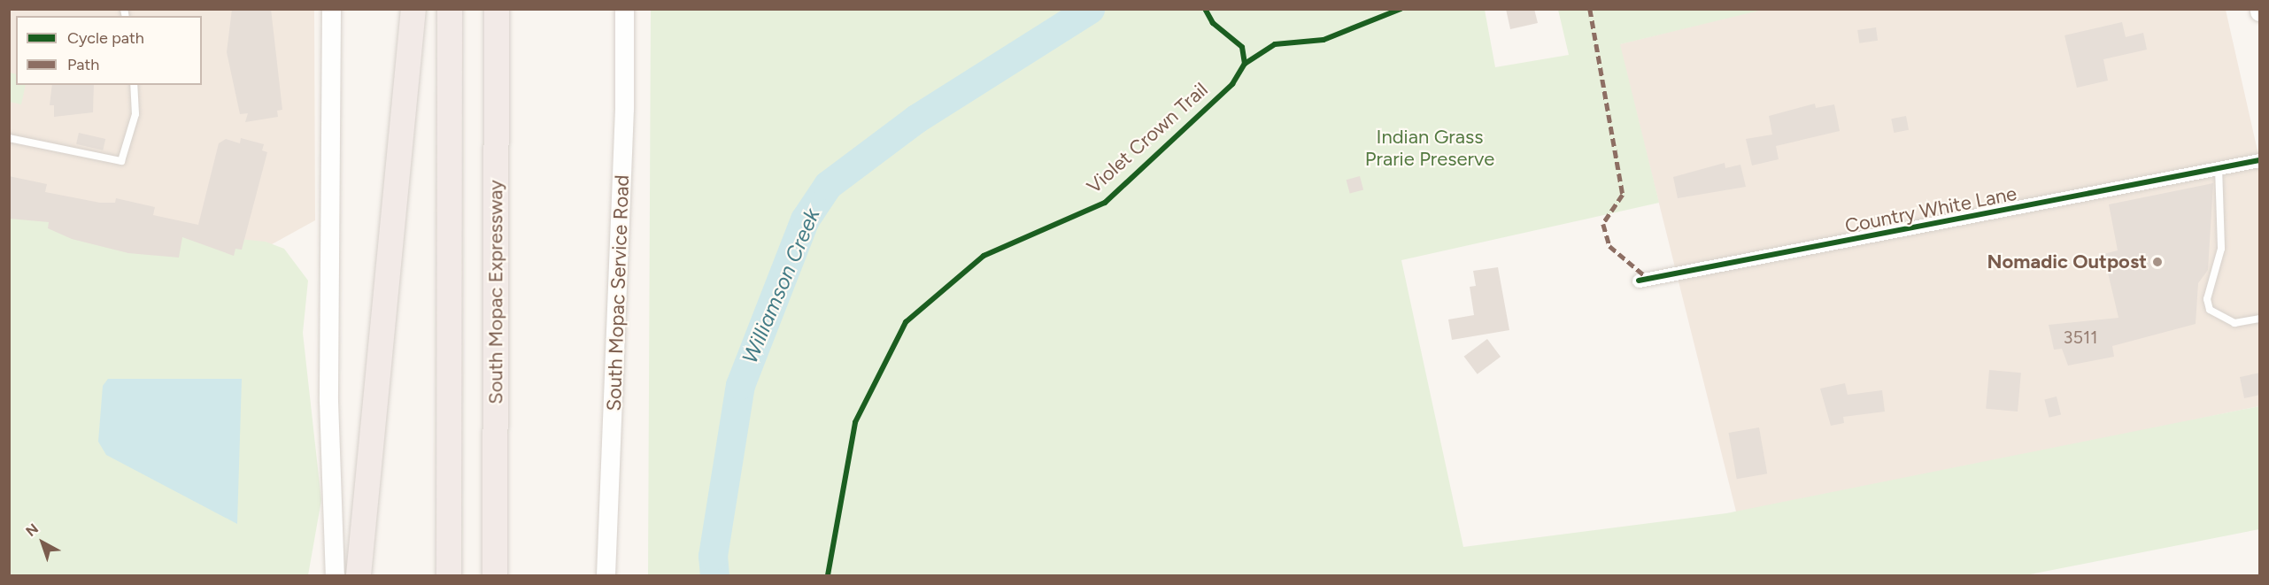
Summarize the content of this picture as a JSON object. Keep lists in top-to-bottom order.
{
  "streets": {
    "highway": ["South Mopac Expressway"],
    "main road": ["South Mopac Service Road"],
    "street": ["Country White Lane"],
    "cycle path": ["Violet Crown Trail"]
  },
  "water": ["Williamson Creek"],
  "parks": ["Indian Grass Prarie Preserve"],
  "places": ["Nomadic Outpost"],
  "house_numbers": ["3511"],
  "legend": ["Cycle path", "Path"],
  "north": "top left"
}
